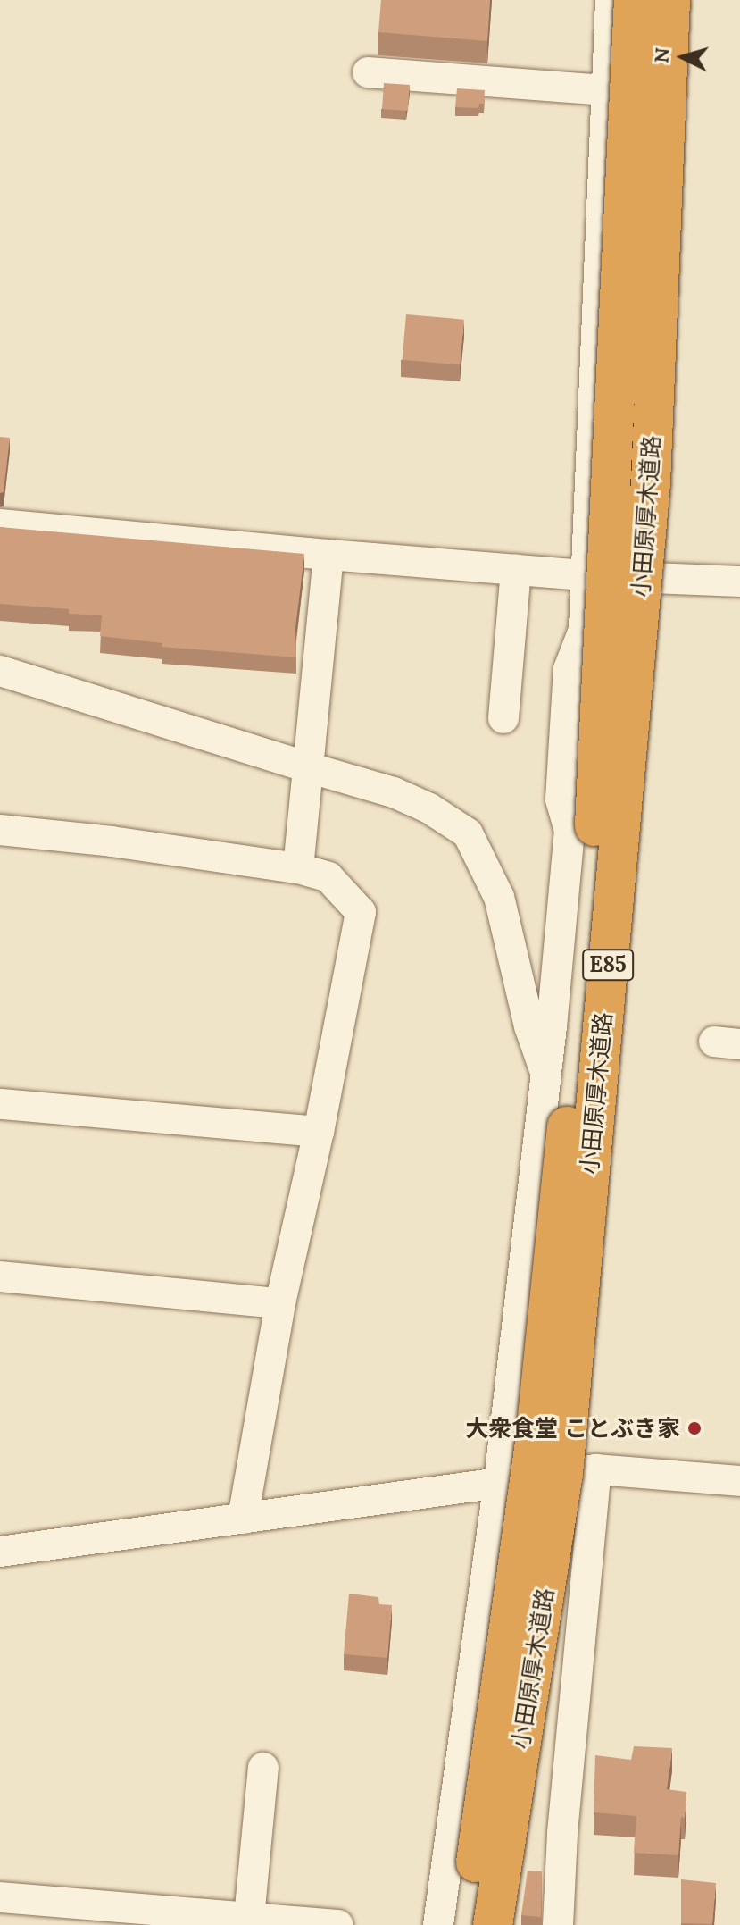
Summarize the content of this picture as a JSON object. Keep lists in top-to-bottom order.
{
  "streets": {
    "highway": ["小田原厚木道路", "E85"]
  },
  "places": ["大衆食堂 ことぶき家"],
  "north": "left"
}
